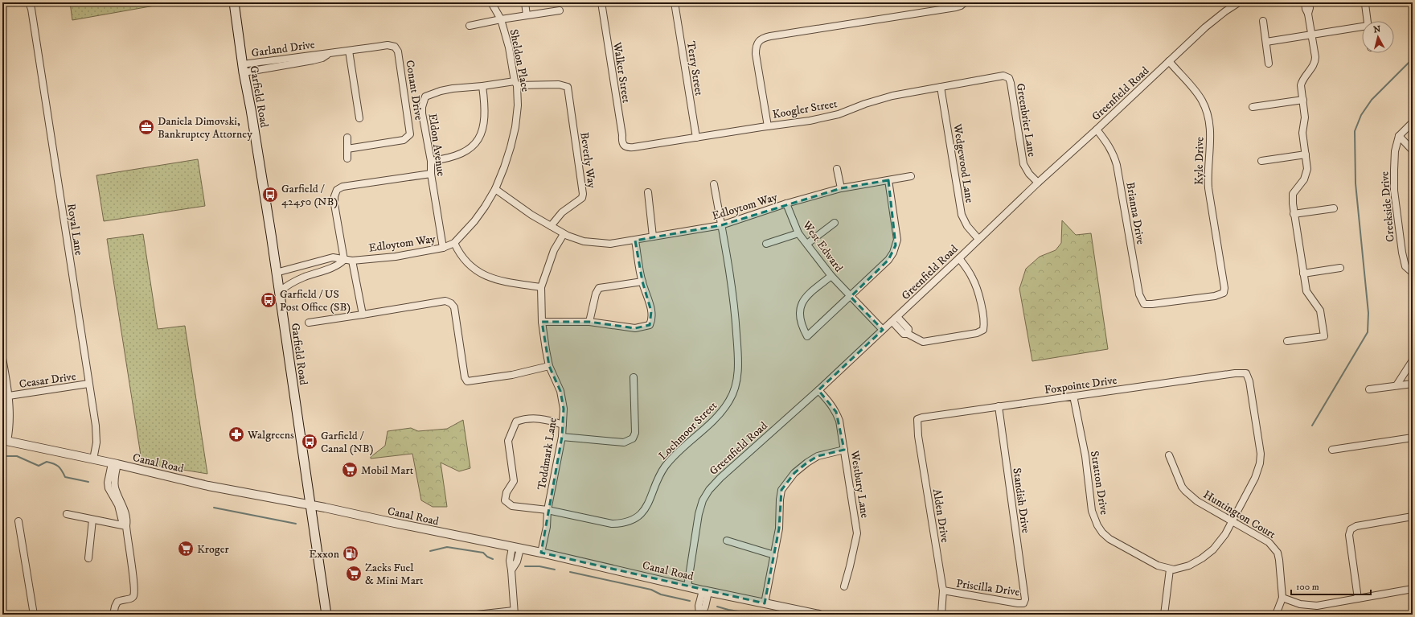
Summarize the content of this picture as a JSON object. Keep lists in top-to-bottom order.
{
  "streets": {
    "main road": ["Garfield Road"],
    "street": [
      "Garland Drive",
      "Sheldon Place",
      "Terry Street",
      "Walker Street",
      "Conant Drive",
      "Greenfield Road",
      "Koogler Street",
      "Greenbrier Lane",
      "Eldon Avenue",
      "Beverly Way",
      "Kyle Drive",
      "Wedgewood Lane",
      "Edloytom Way",
      "Creekside Drive",
      "Brianna Drive",
      "Royal Lane",
      "West Edward",
      "Ceasar Drive",
      "Foxpointe Drive",
      "Lochmoor Street",
      "Toddmark Lane",
      "Canal Road",
      "Stratton Drive",
      "Westbury Lane",
      "Standish Drive",
      "Huntington Court",
      "Alden Drive",
      "Priscilla Drive"
    ]
  },
  "crossings": [
    ["Garland Drive", "Conant Drive"],
    ["Garland Drive", "Garfield Road"],
    ["Sheldon Place", "Eldon Avenue"],
    ["Sheldon Place", "Beverly Way"],
    ["Sheldon Place", "Edloytom Way"],
    ["Terry Street", "Koogler Street"],
    ["Walker Street", "Koogler Street"],
    ["Greenfield Road", "Greenbrier Lane"],
    ["Greenfield Road", "Kyle Drive"],
    ["Greenfield Road", "Wedgewood Lane"],
    ["Greenfield Road", "Brianna Drive"],
    ["Greenfield Road", "West Edward"],
    ["Greenfield Road", "Canal Road"],
    ["Greenfield Road", "Westbury Lane"],
    ["Garfield Road", "Edloytom Way"],
    ["Garfield Road", "Canal Road"],
    ["Koogler Street", "Greenbrier Lane"],
    ["Koogler Street", "Wedgewood Lane"],
    ["Eldon Avenue", "Beverly Way"],
    ["Eldon Avenue", "Edloytom Way"],
    ["Beverly Way", "Edloytom Way"],
    ["Kyle Drive", "Brianna Drive"],
    ["Edloytom Way", "West Edward"],
    ["Edloytom Way", "Lochmoor Street"],
    ["Royal Lane", "Ceasar Drive"],
    ["Royal Lane", "Canal Road"],
    ["Foxpointe Drive", "Stratton Drive"],
    ["Foxpointe Drive", "Standish Drive"],
    ["Foxpointe Drive", "Huntington Court"],
    ["Foxpointe Drive", "Alden Drive"],
    ["Lochmoor Street", "Toddmark Lane"],
    ["Toddmark Lane", "Canal Road"],
    ["Standish Drive", "Priscilla Drive"],
    ["Alden Drive", "Priscilla Drive"]
  ],
  "places": {
    "office": ["Daniela Dimovski, Bankruptcy Attorney"],
    "bus stop": ["Garfield / 42450 (NB)", "Garfield / US Post Office (SB)", "Garfield / Canal (NB)"],
    "pharmacy": ["Walgreens"],
    "supermarket": ["Mobil Mart", "Kroger", "Zacks Fuel & Mini Mart"],
    "fuel station": ["Exxon"]
  },
  "scale_bar": "100 m",
  "north": "top"
}
